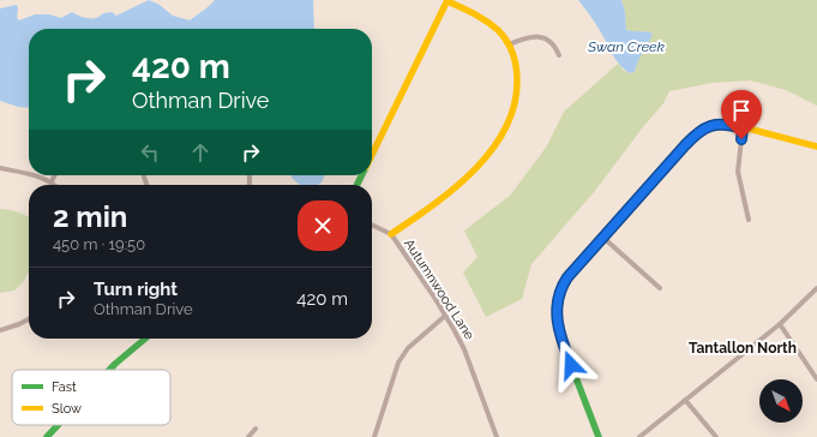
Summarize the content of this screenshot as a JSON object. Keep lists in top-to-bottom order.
{
  "streets": {
    "street": ["Autumnwood Lane"]
  },
  "districts": ["Tantallon North"],
  "water": ["Swan Creek"],
  "legend": ["Fast", "Slow"],
  "north": "bottom right",
  "page": {
    "turn": ["420 m", "Othman Drive"],
    "heading": ["2 min", "450 m · 19:50"],
    "list": [
      {
        "name": "Turn right",
        "note": "Othman Drive",
        "value": "420 m"
      }
    ]
  }
}
